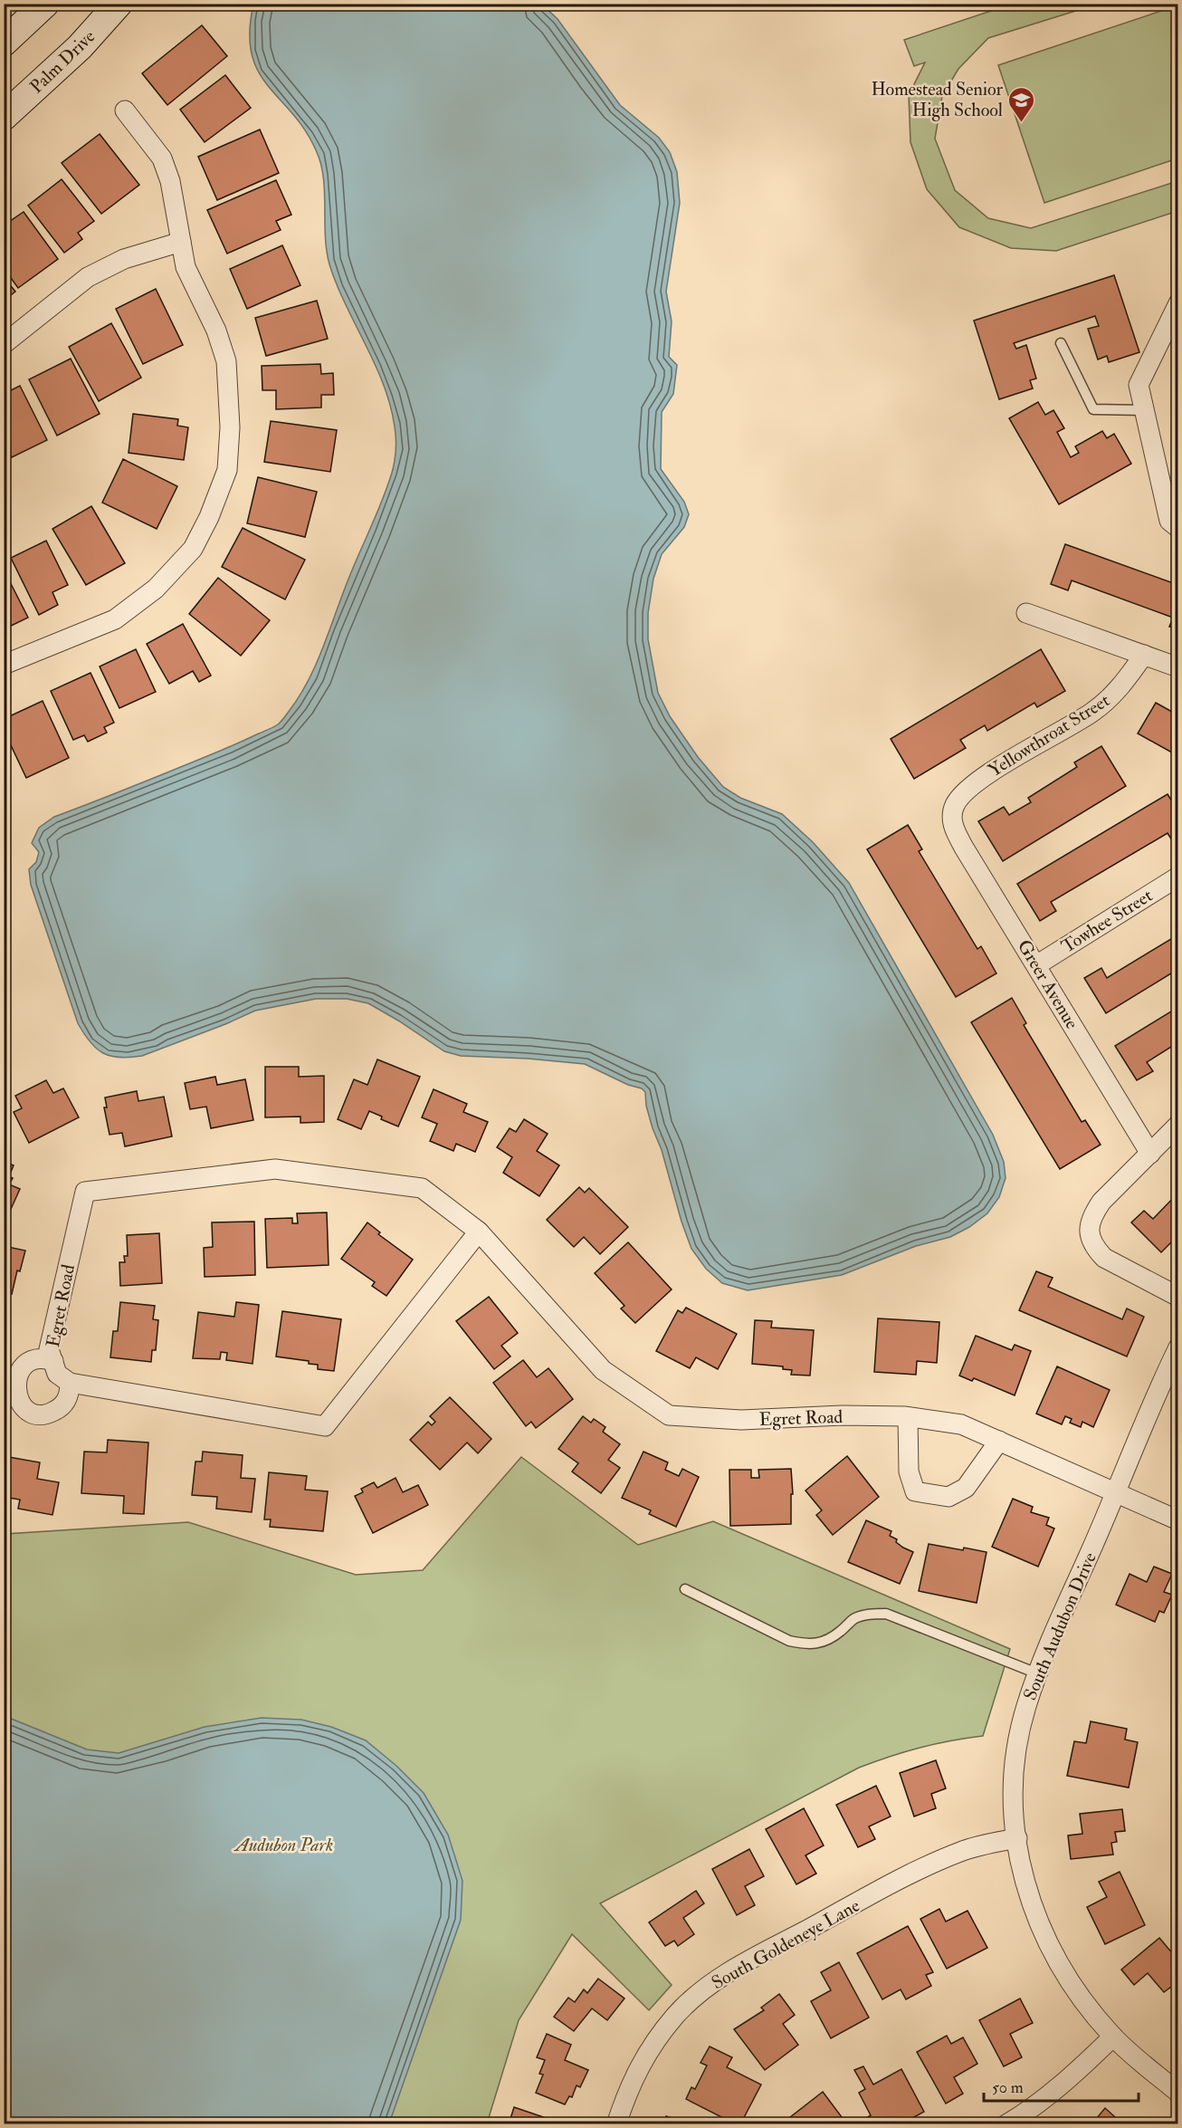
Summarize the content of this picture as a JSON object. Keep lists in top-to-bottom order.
{
  "streets": {
    "main road": ["Palm Drive"],
    "street": [
      "Yellowthroat Street",
      "Towhee Street",
      "Greer Avenue",
      "Egret Road",
      "South Audubon Drive",
      "South Goldeneye Lane"
    ]
  },
  "crossings": [
    ["Yellowthroat Street", "Greer Avenue"],
    ["Towhee Street", "Greer Avenue"],
    ["Egret Road", "South Audubon Drive"],
    ["South Audubon Drive", "South Goldeneye Lane"]
  ],
  "parks": ["Audubon Park"],
  "places": {
    "school or university": ["Homestead Senior High School"]
  },
  "scale_bar": "50 m"
}
